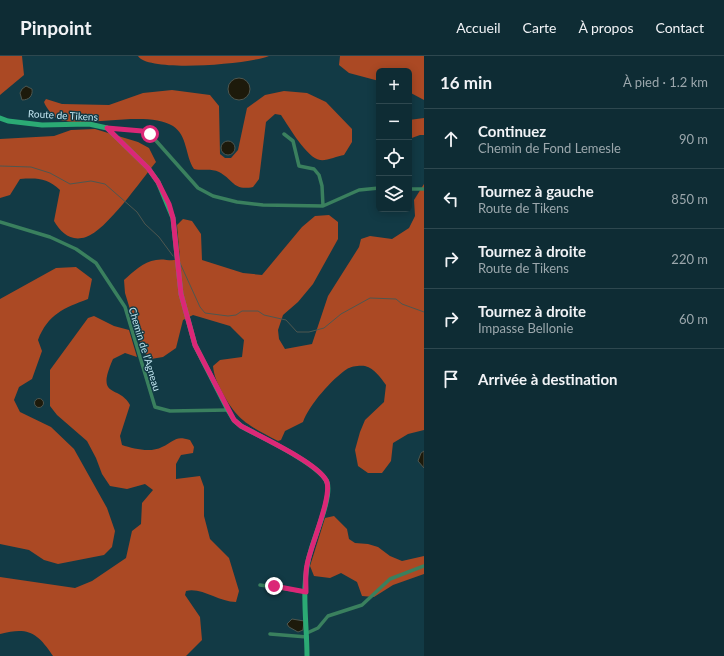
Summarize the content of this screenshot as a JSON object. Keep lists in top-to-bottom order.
{
  "streets": {
    "street": ["Route de Tikens", "Chemin de l’Agneau"]
  },
  "crossings": [
    ["Route de Tikens", "Chemin de l’Agneau"]
  ],
  "page": {
    "header": "Pinpoint",
    "nav": [
      "Accueil",
      "Carte",
      "À propos",
      "Contact"
    ],
    "heading": ["16 min", "À pied · 1.2 km"],
    "map_buttons": ["+", "−"],
    "list": [
      ["Continuez", "Chemin de Fond Lemesle", "90 m"],
      ["Tournez à gauche", "Route de Tikens", "850 m"],
      ["Tournez à droite", "Route de Tikens", "220 m"],
      ["Tournez à droite", "Impasse Bellonie", "60 m"],
      "Arrivée à destination"
    ]
  }
}
